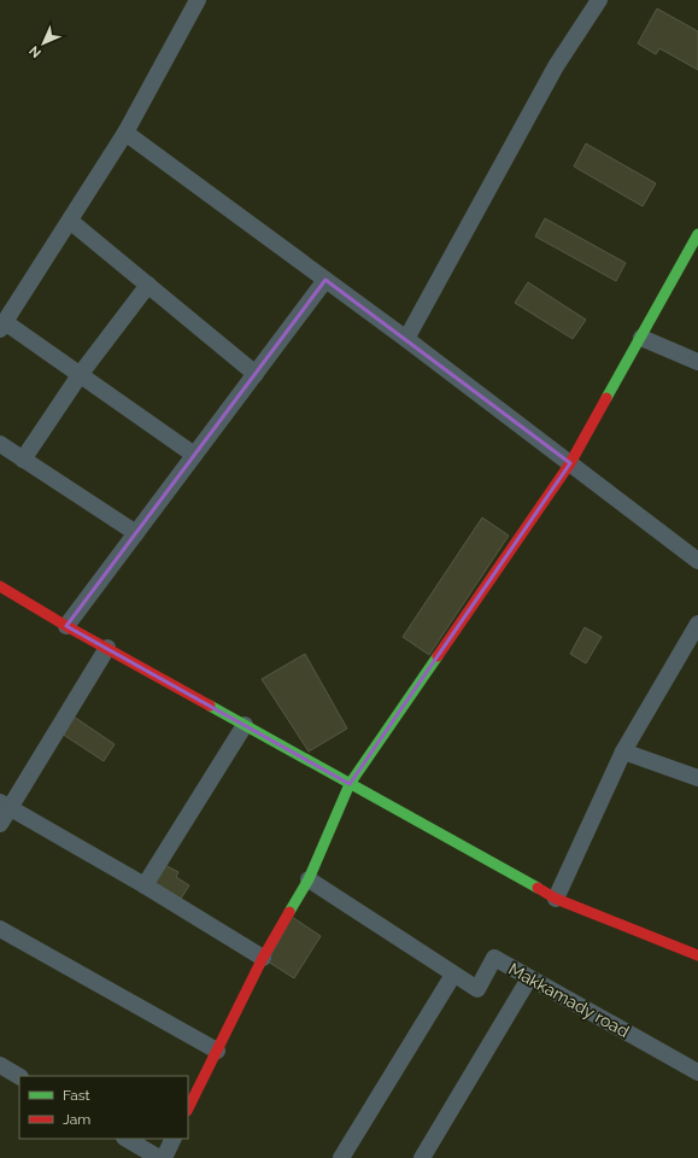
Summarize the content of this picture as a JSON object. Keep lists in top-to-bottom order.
{
  "streets": {
    "street": ["Makkamady road"]
  },
  "legend": ["Fast", "Jam"],
  "north": "bottom left"
}
